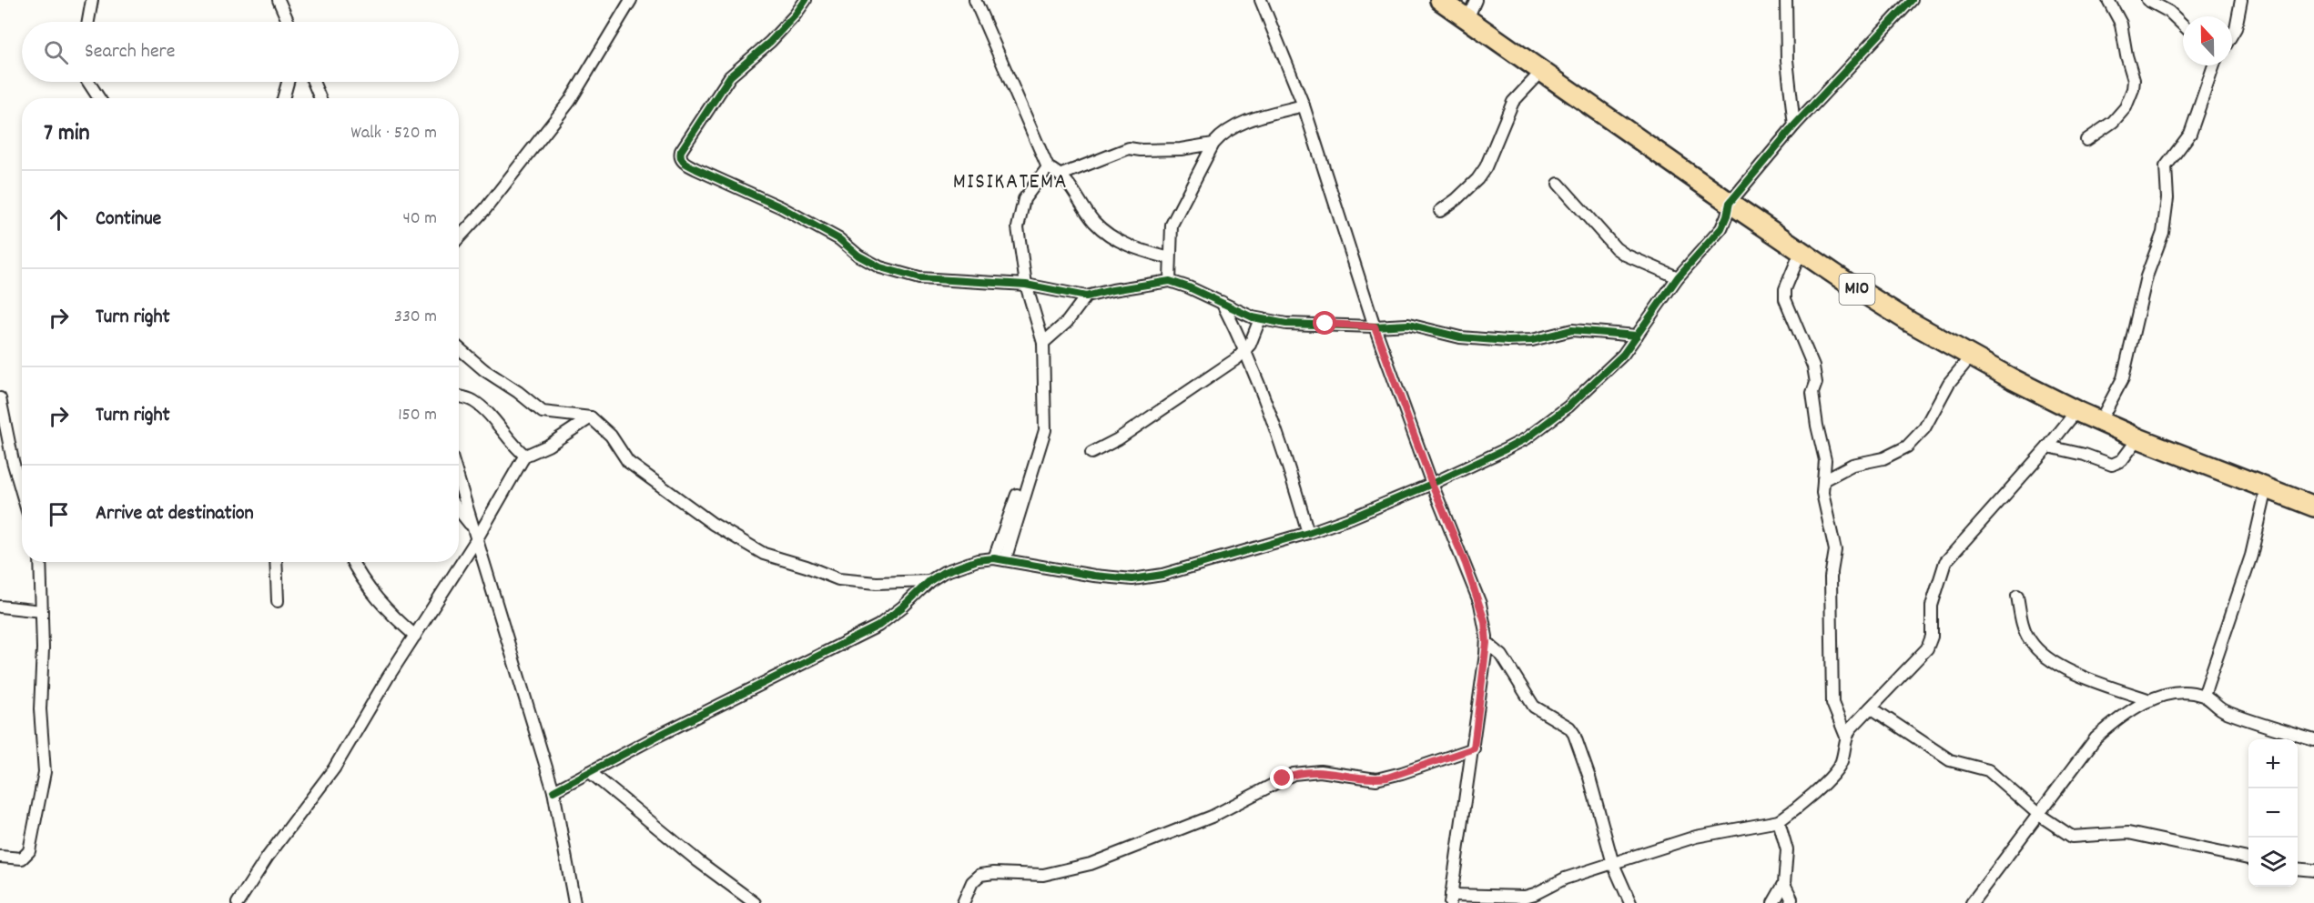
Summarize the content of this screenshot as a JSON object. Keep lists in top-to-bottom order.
{
  "streets": {
    "highway": ["M10"]
  },
  "districts": ["MISIKATEMA"],
  "north": "top",
  "page": {
    "search": "Search here",
    "heading": ["7 min", "Walk · 520 m"],
    "list": [
      ["Continue", "40 m"],
      ["Turn right", "330 m"],
      ["Turn right", "150 m"],
      "Arrive at destination"
    ],
    "map_buttons": ["+", "−"]
  }
}
